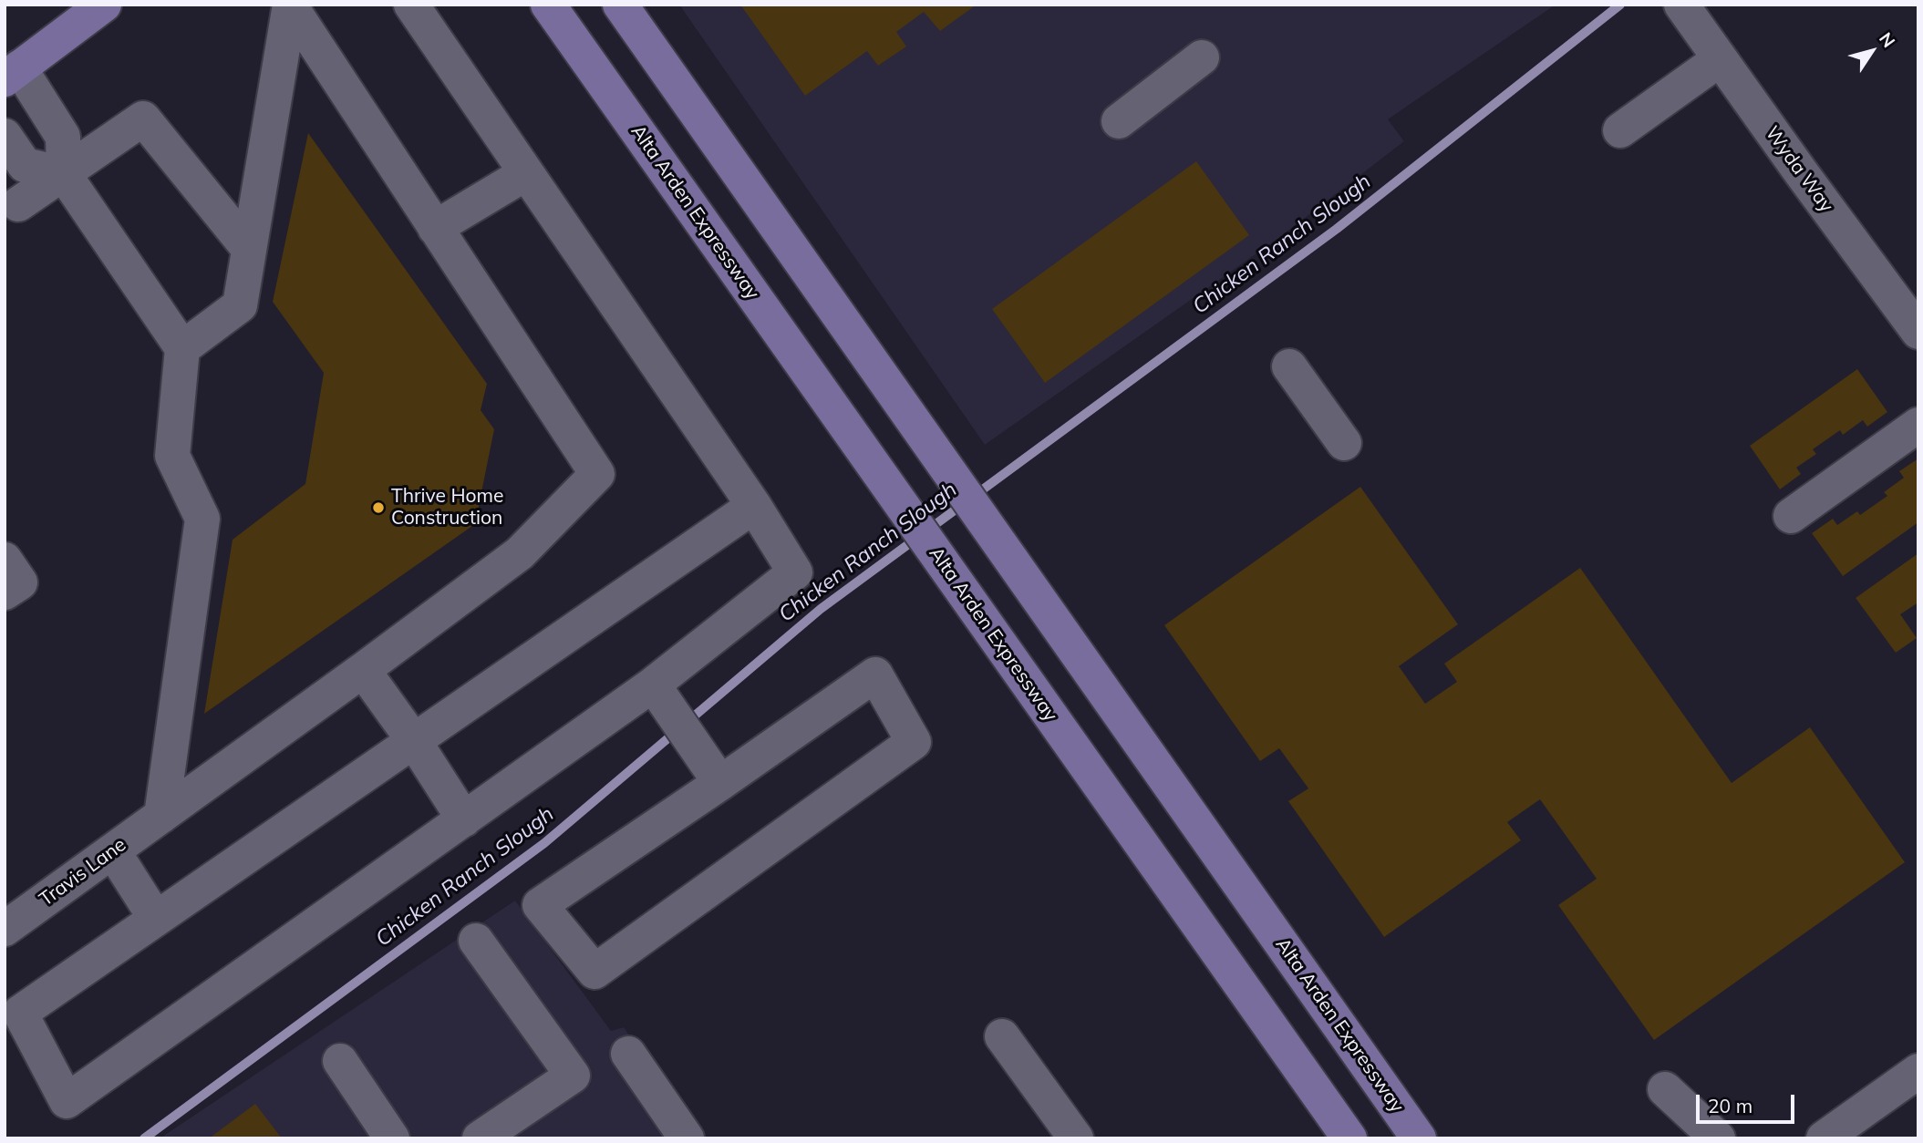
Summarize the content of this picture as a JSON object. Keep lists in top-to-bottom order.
{
  "streets": {
    "main road": ["Alta Arden Expressway"],
    "street": ["Wyda Way", "Travis Lane"]
  },
  "water": ["Chicken Ranch Slough"],
  "places": ["Thrive Home Construction"],
  "scale_bar": "20 m",
  "north": "top right"
}
